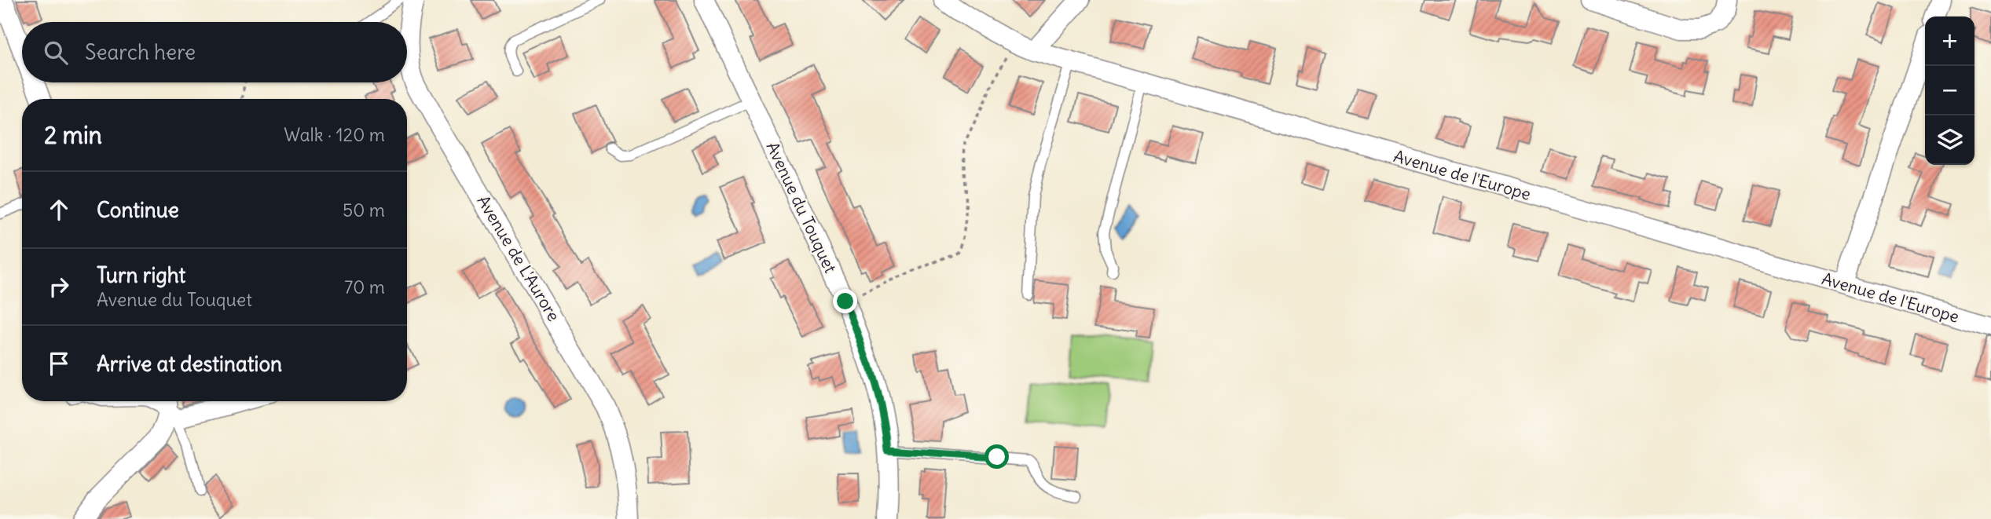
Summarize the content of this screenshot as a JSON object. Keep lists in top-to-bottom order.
{
  "streets": {
    "street": ["Avenue de l'Europe", "Avenue du Touquet", "Avenue de L'Aurore"]
  },
  "page": {
    "map_buttons": ["+", "−"],
    "search": "Search here",
    "heading": ["2 min", "Walk · 120 m"],
    "list": [
      ["Continue", "50 m"],
      ["Turn right", "Avenue du Touquet", "70 m"],
      "Arrive at destination"
    ]
  }
}
